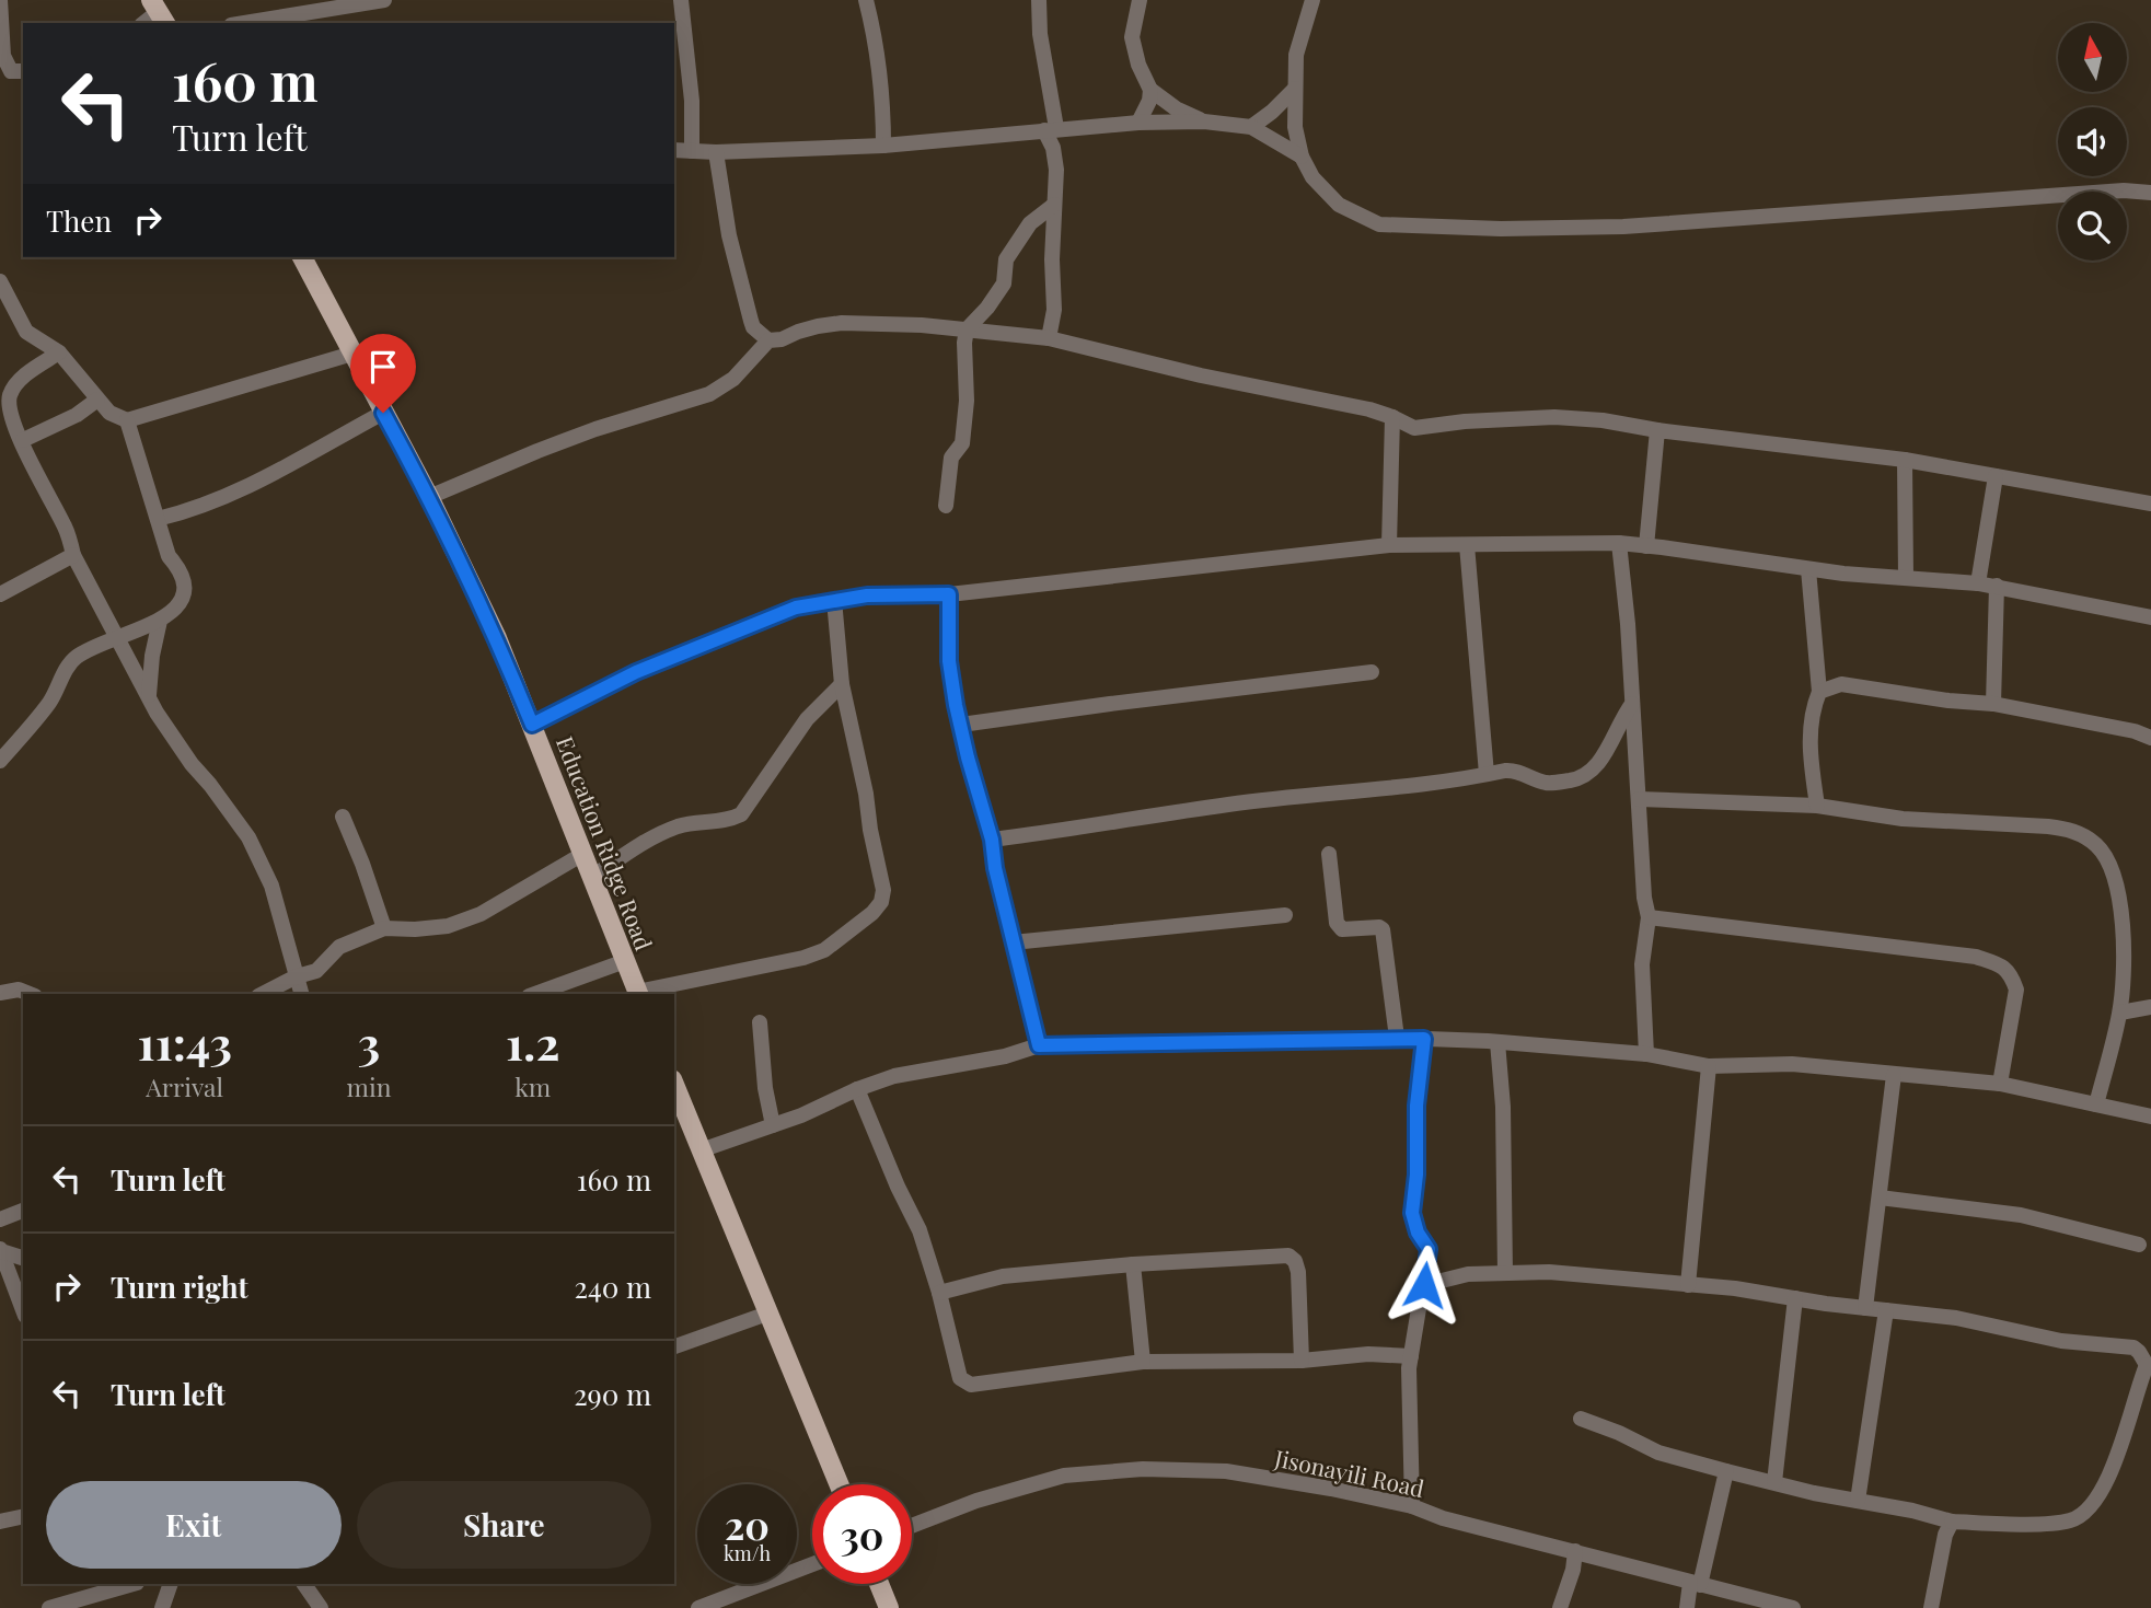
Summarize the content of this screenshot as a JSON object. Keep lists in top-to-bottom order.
{
  "streets": {
    "main road": ["Education Ridge Road"],
    "street": ["Jisonayili Road"]
  },
  "north": "top",
  "page": {
    "turn": ["160 m", "Turn left"],
    "then": "Then",
    "eta": [
      "11:43",
      "Arrival",
      "3",
      "min",
      "1.2",
      "km"
    ],
    "list": [
      {
        "name": "Turn left",
        "value": "160 m"
      },
      {
        "name": "Turn right",
        "value": "240 m"
      },
      {
        "name": "Turn left",
        "value": "290 m"
      }
    ],
    "buttons": ["Exit", "Share"],
    "speed": "20 km/h",
    "limit": "30"
  }
}
